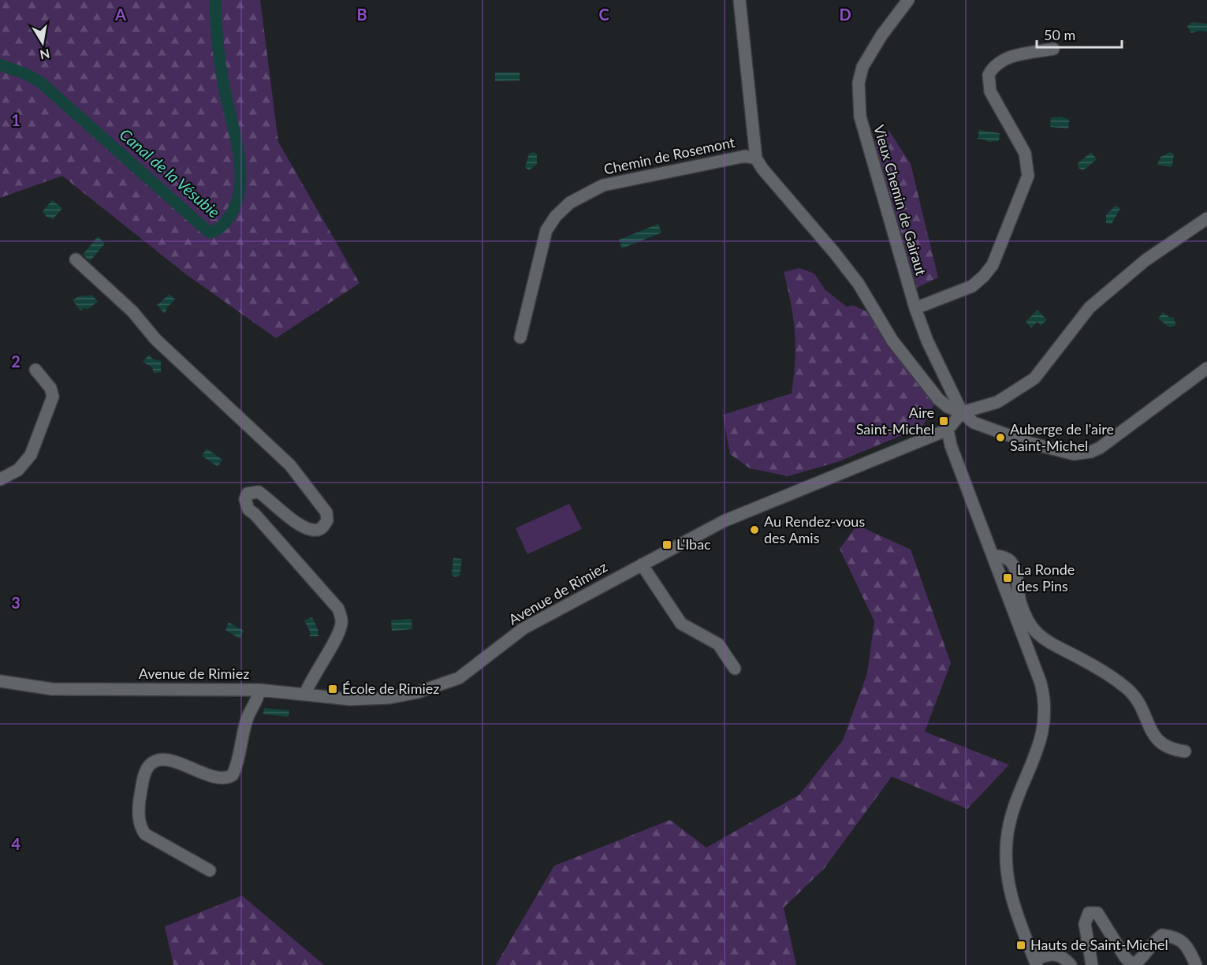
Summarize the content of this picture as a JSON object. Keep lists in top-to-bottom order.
{
  "streets": {
    "street": ["Chemin de Rosemont", "Vieux Chemin de Gairaut", "Avenue de Rimiez"]
  },
  "crossings": [
    ["Chemin de Rosemont", "Vieux Chemin de Gairaut"]
  ],
  "water": ["Canal de la Vésubie"],
  "places": {
    "transit": [
      "Aire Saint-Michel",
      "L'Ibac",
      "La Ronde des Pins",
      "École de Rimiez",
      "Hauts de Saint-Michel"
    ],
    "other": ["Auberge de l'aire Saint-Michel", "Au Rendez-vous des Amis"]
  },
  "scale_bar": "50 m",
  "north": "bottom",
  "grid": {
    "columns": [
      "A",
      "B",
      "C",
      "D"
    ],
    "rows": [
      "1",
      "2",
      "3",
      "4"
    ]
  }
}
